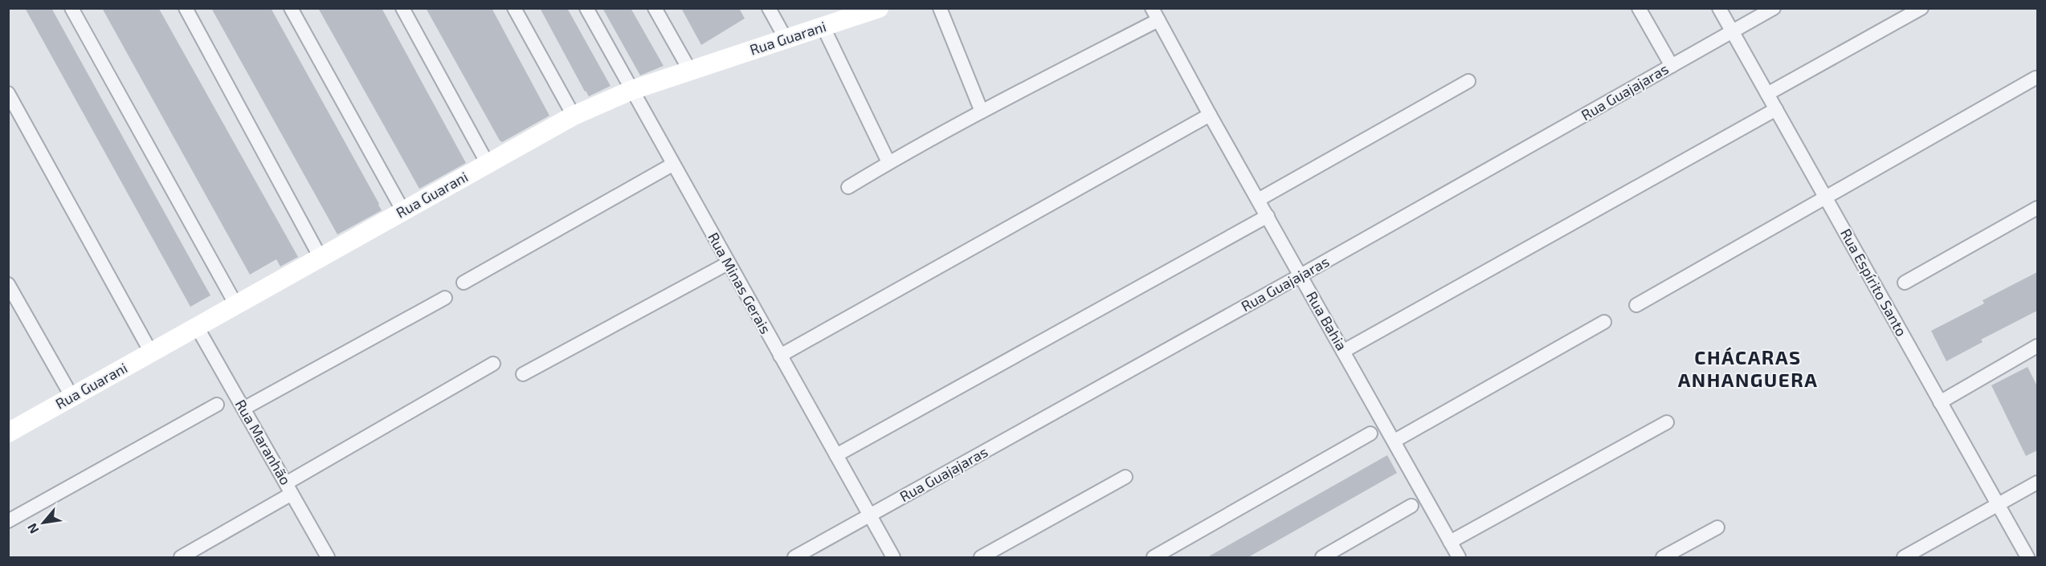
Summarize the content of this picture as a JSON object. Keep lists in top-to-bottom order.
{
  "streets": {
    "street": [
      "Rua Guarani",
      "Rua Guajajaras",
      "Rua Espírito Santo",
      "Rua Minas Gerais",
      "Rua Bahia",
      "Rua Maranhão"
    ]
  },
  "crossings": [
    ["Rua Guarani", "Rua Minas Gerais"],
    ["Rua Guarani", "Rua Maranhão"],
    ["Rua Guajajaras", "Rua Espírito Santo"],
    ["Rua Guajajaras", "Rua Minas Gerais"],
    ["Rua Guajajaras", "Rua Bahia"]
  ],
  "districts": ["CHÁCARAS ANHANGUERA"],
  "north": "bottom left"
}
